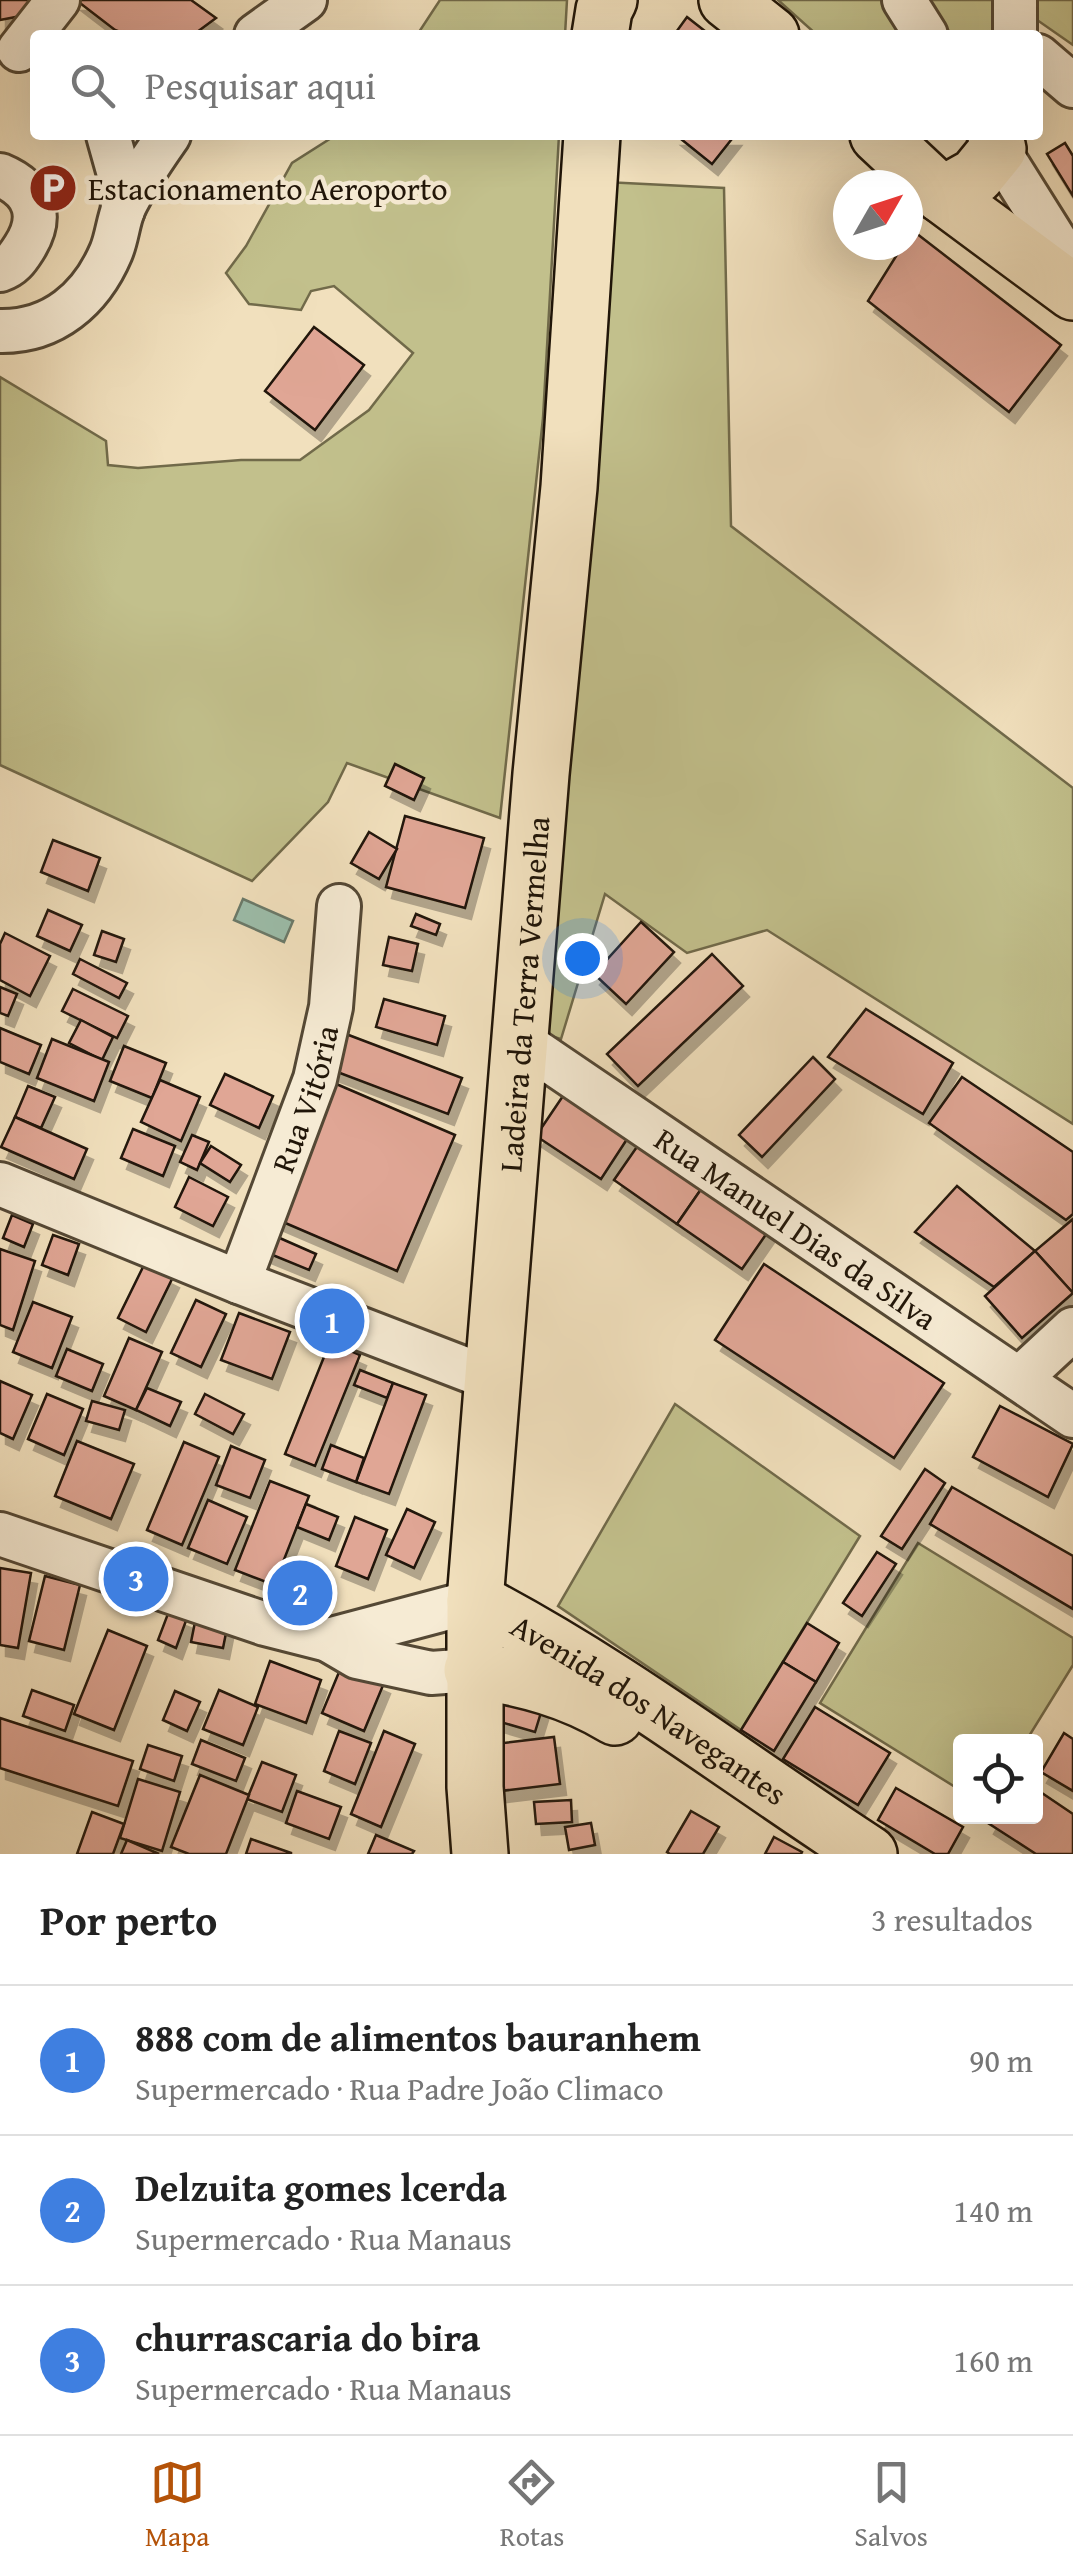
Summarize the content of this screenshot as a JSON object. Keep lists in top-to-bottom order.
{
  "streets": {
    "main road": ["Ladeira da Terra Vermelha", "Avenida dos Navegantes"],
    "street": ["Rua Vitória", "Rua Manuel Dias da Silva"]
  },
  "crossings": [
    ["Ladeira da Terra Vermelha", "Rua Manuel Dias da Silva"],
    ["Ladeira da Terra Vermelha", "Avenida dos Navegantes"]
  ],
  "places": {
    "parking": ["Estacionamento Aeroporto"]
  },
  "north": "top right",
  "page": {
    "search": "Pesquisar aqui",
    "pins": ["1", "3", "2"],
    "heading": ["Por perto", "3 resultados"],
    "list": [
      {
        "mark": "1",
        "name": "888 com de alimentos bauranhem",
        "note": "Supermercado · Rua Padre João Climaco",
        "value": "90 m"
      },
      {
        "mark": "2",
        "name": "Delzuita gomes lcerda",
        "note": "Supermercado · Rua Manaus",
        "value": "140 m"
      },
      {
        "mark": "3",
        "name": "churrascaria do bira",
        "note": "Supermercado · Rua Manaus",
        "value": "160 m"
      }
    ],
    "nav": ["Mapa", "Rotas", "Salvos"]
  }
}
